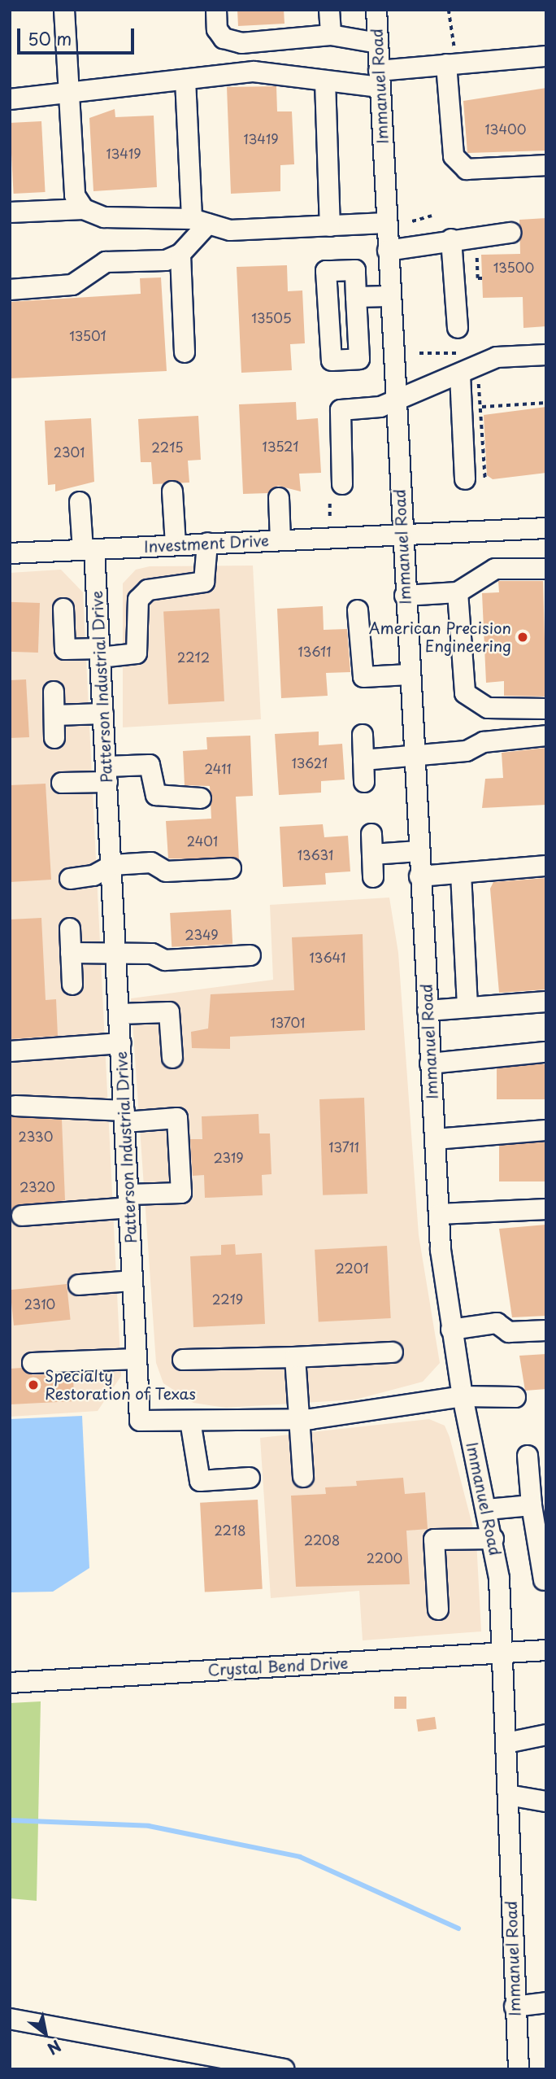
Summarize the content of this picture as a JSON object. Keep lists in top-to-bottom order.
{
  "streets": {
    "street": [
      "Immanuel Road",
      "Investment Drive",
      "Patterson Industrial Drive",
      "Crystal Bend Drive"
    ]
  },
  "crossings": [
    ["Immanuel Road", "Investment Drive"],
    ["Immanuel Road", "Patterson Industrial Drive"],
    ["Immanuel Road", "Crystal Bend Drive"],
    ["Investment Drive", "Patterson Industrial Drive"]
  ],
  "places": ["American Precision Engineering", "Specialty Restoration of Texas"],
  "house_numbers": [
    "13400",
    "13419",
    "13419",
    "13500",
    "13505",
    "13501",
    "13521",
    "2215",
    "2301",
    "13611",
    "2212",
    "13621",
    "2411",
    "2401",
    "13631",
    "2349",
    "13641",
    "13701",
    "2330",
    "13711",
    "2319",
    "2320",
    "2201",
    "2219",
    "2310",
    "2218",
    "2208",
    "2200"
  ],
  "scale_bar": "50 m",
  "north": "bottom right"
}
